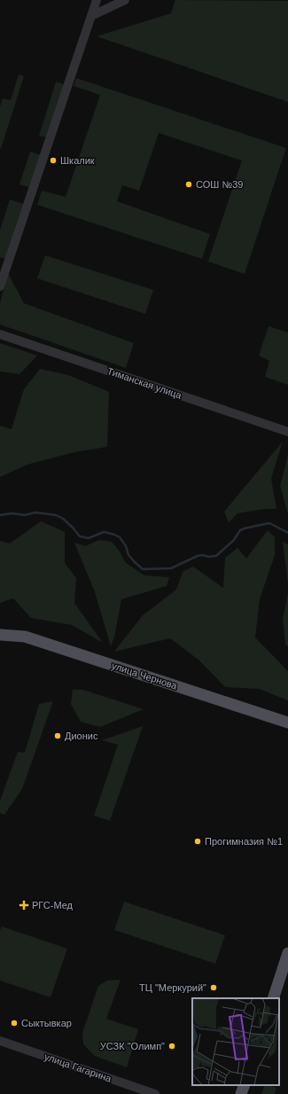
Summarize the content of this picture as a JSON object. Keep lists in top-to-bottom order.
{
  "streets": {
    "main road": ["улица Чернова"],
    "street": ["Тиманская улица", "улица Гагарина"]
  },
  "places": {
    "other": [
      "Шкалик",
      "СОШ №39",
      "Дионис",
      "Прогимназия №1",
      "ТЦ \"Меркурий\"",
      "Сыктывкар",
      "УСЗК \"Олимп\""
    ],
    "health": ["РГС-Мед"]
  }
}
